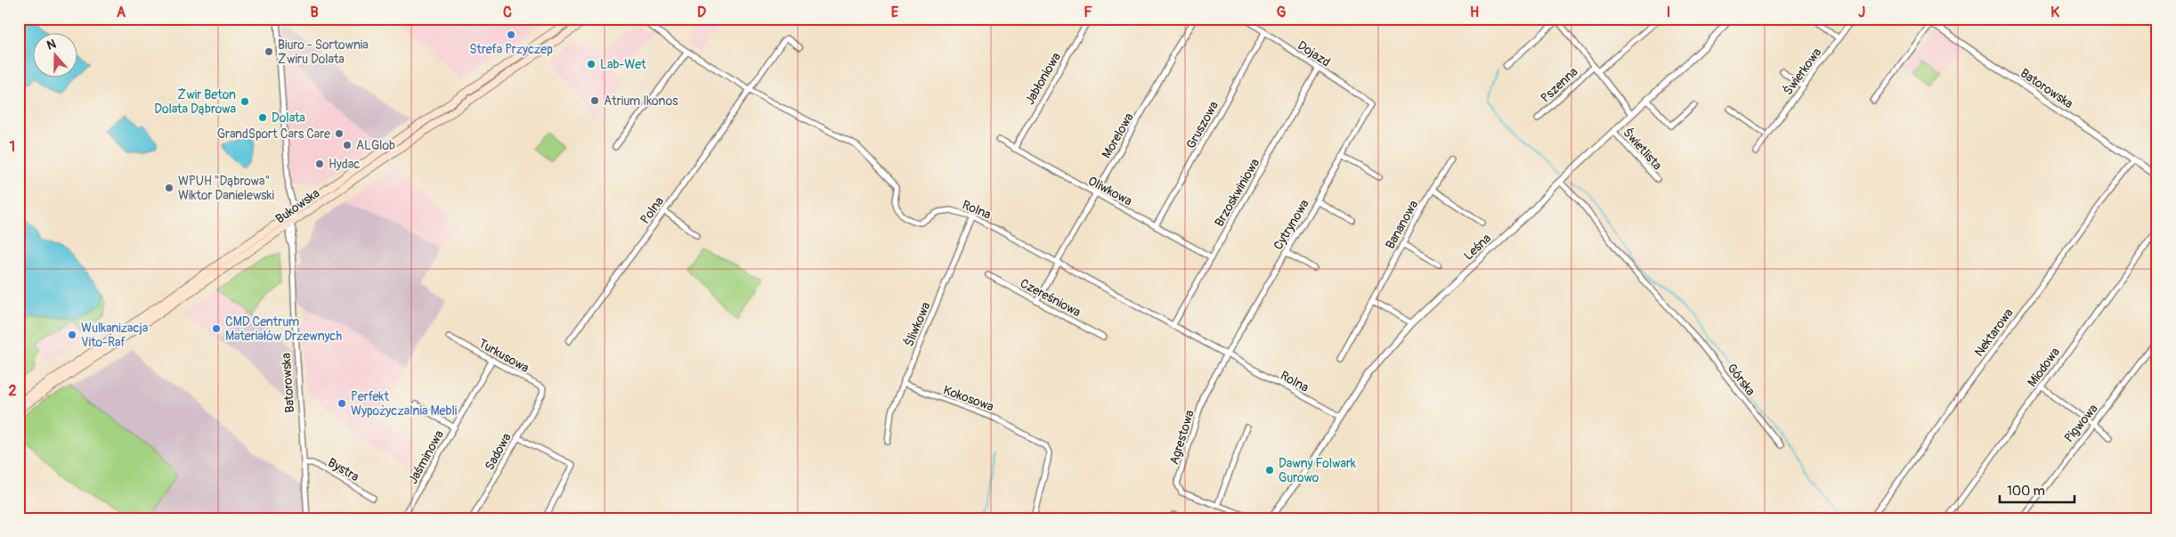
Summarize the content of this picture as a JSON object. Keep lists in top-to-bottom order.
{
  "streets": {
    "main road": ["Bukowska"],
    "street": [
      "Dojazd",
      "Świerkowa",
      "Jabłoniowa",
      "Pszenna",
      "Batorowska",
      "Gruszowa",
      "Morelowa",
      "Świetlista",
      "Oliwkowa",
      "Brzoskwiniowa",
      "Rolna",
      "Polna",
      "Cytrynowa",
      "Bananowa",
      "Leśna",
      "Czereśniowa",
      "Śliwkowa",
      "Nektarowa",
      "Turkusowa",
      "Miodowa",
      "Górska",
      "Kokosowa",
      "Pigwowa",
      "Agrestowa",
      "Sadowa",
      "Jaśminowa",
      "Bystra"
    ]
  },
  "crossings": [
    ["Dojazd", "Gruszowa"],
    ["Dojazd", "Brzoskwiniowa"],
    ["Dojazd", "Cytrynowa"],
    ["Jabłoniowa", "Oliwkowa"],
    ["Pszenna", "Leśna"],
    ["Batorowska", "Bukowska"],
    ["Batorowska", "Nektarowa"],
    ["Batorowska", "Bystra"],
    ["Gruszowa", "Oliwkowa"],
    ["Morelowa", "Oliwkowa"],
    ["Morelowa", "Rolna"],
    ["Morelowa", "Czereśniowa"],
    ["Świetlista", "Leśna"],
    ["Oliwkowa", "Brzoskwiniowa"],
    ["Brzoskwiniowa", "Rolna"],
    ["Rolna", "Polna"],
    ["Rolna", "Cytrynowa"],
    ["Rolna", "Leśna"],
    ["Rolna", "Śliwkowa"],
    ["Rolna", "Agrestowa"],
    ["Cytrynowa", "Agrestowa"],
    ["Leśna", "Górska"],
    ["Śliwkowa", "Kokosowa"],
    ["Turkusowa", "Sadowa"],
    ["Turkusowa", "Jaśminowa"]
  ],
  "places": [
    "Strefa Przyczep",
    "Biuro - Sortownia Żwiru Dolata",
    "Lab-Wet",
    "Atrium Ikonos",
    "Żwir Beton Dolata Dąbrowa",
    "Dolata",
    "GrandSport Cars Care",
    "ALGlob",
    "Hydac",
    "WPUH \"Dąbrowa\" Wiktor Danielewski",
    "CMD Centrum Materiałów Drzewnych",
    "Wulkanizacja Vito-Raf",
    "Perfekt Wypożyczalnia Mebli",
    "Dawny Folwark Gurowo"
  ],
  "scale_bar": "100 m",
  "north": "top",
  "grid": {
    "columns": [
      "A",
      "B",
      "C",
      "D",
      "E",
      "F",
      "G",
      "H",
      "I",
      "J",
      "K"
    ],
    "rows": ["1", "2"]
  }
}
